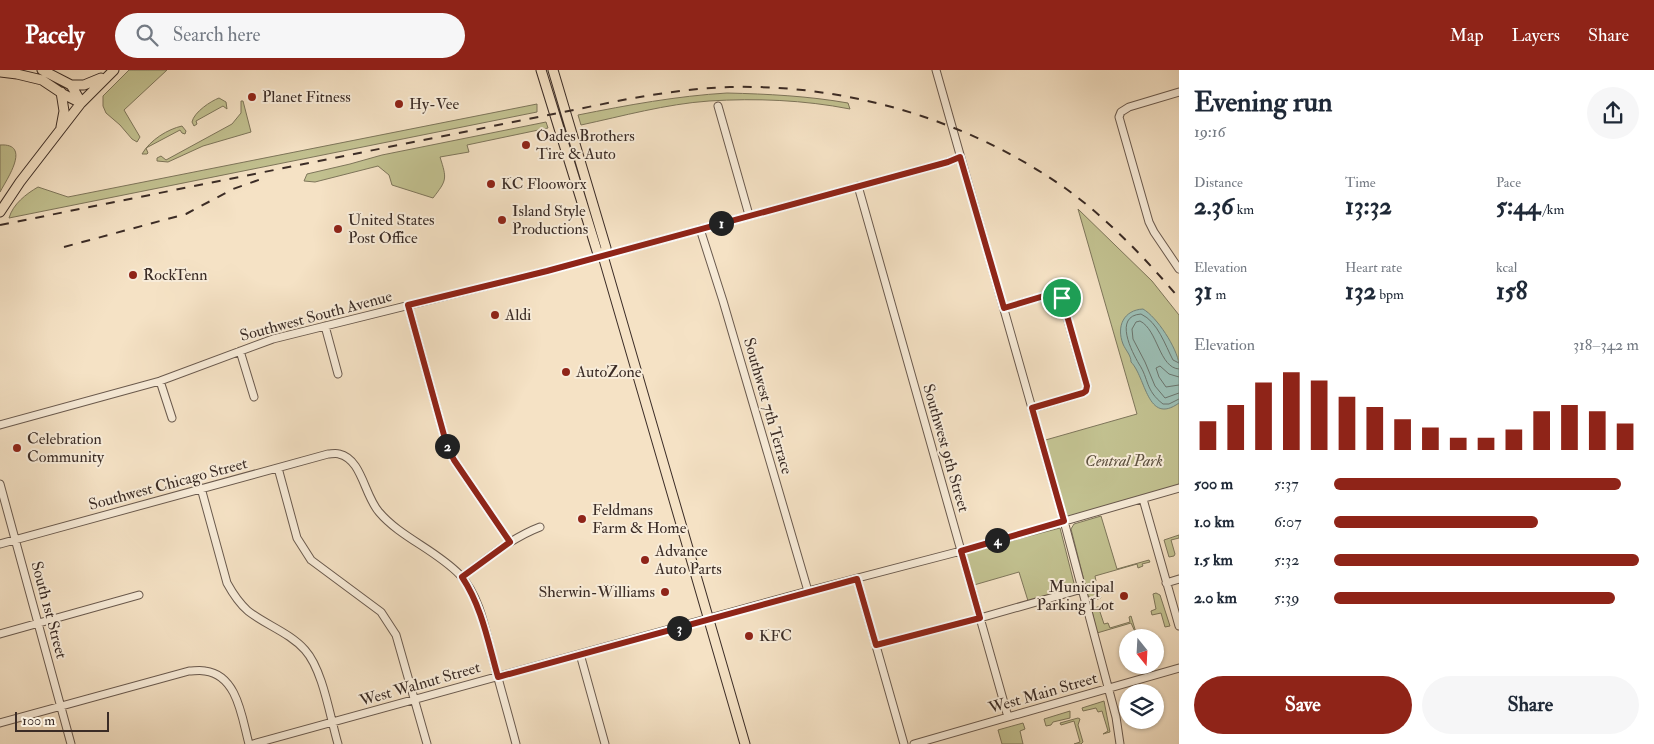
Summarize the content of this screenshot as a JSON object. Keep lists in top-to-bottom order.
{
  "streets": {
    "street": [
      "Southwest South Avenue",
      "Southwest 7th Terrace",
      "Southwest 9th Street",
      "Southwest Chicago Street",
      "South 1st Street",
      "West Walnut Street",
      "West Main Street"
    ]
  },
  "crossings": [
    ["Southwest South Avenue", "Southwest 7th Terrace"],
    ["Southwest South Avenue", "Southwest 9th Street"],
    ["Southwest 7th Terrace", "West Walnut Street"],
    ["Southwest 9th Street", "West Walnut Street"],
    ["Southwest 9th Street", "West Main Street"],
    ["Southwest Chicago Street", "South 1st Street"]
  ],
  "parks": ["Central Park"],
  "places": [
    "Planet Fitness",
    "Hy-Vee",
    "Oades Brothers Tire & Auto",
    "KC Flooworx",
    "Island Style Productions",
    "United States Post Office",
    "RockTenn",
    "Aldi",
    "AutoZone",
    "Celebration Community",
    "Feldmans Farm & Home",
    "Advance Auto Parts",
    "Sherwin-Williams",
    "Municipal Parking Lot",
    "KFC"
  ],
  "scale_bar": "100 m",
  "north": "bottom",
  "page": {
    "header": "Pacely",
    "search": "Search here",
    "nav": ["Map", "Layers", "Share"],
    "heading": ["Evening run", "19:16"],
    "stats": [
      ["Distance", "2.36 km"],
      ["Time", "13:32"],
      ["Pace", "5:44 /km"],
      ["Elevation", "31 m"],
      ["Heart rate", "132 bpm"],
      ["kcal", "158"]
    ],
    "pins": [
      "1",
      "2",
      "4",
      "3"
    ],
    "chart": ["Elevation", "318–342 m"],
    "list": [
      {
        "name": "500 m",
        "note": "5:37"
      },
      {
        "name": "1.0 km",
        "note": "6:07"
      },
      {
        "name": "1.5 km",
        "note": "5:32"
      },
      {
        "name": "2.0 km",
        "note": "5:39"
      }
    ],
    "buttons": ["Save", "Share"],
    "scale": "100 m"
  }
}
